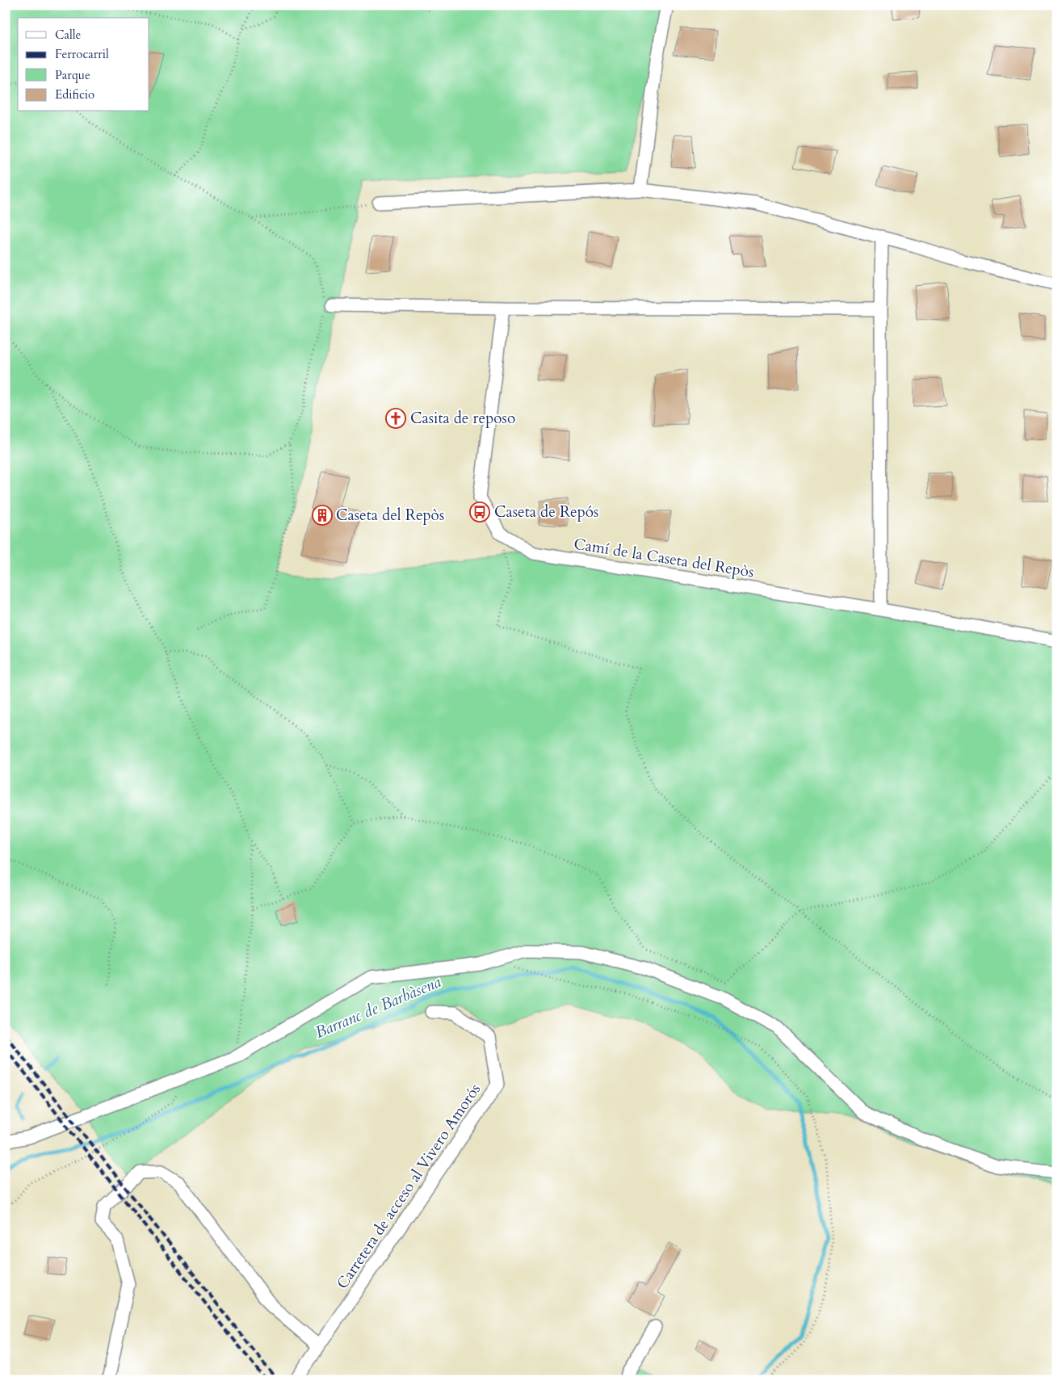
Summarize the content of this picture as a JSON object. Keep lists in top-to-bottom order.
{
  "streets": {
    "street": ["Camí de la Caseta del Repòs", "Carretera de acceso al Vivero Amorós"]
  },
  "water": ["Barranc de Barbàsena"],
  "places": {
    "church": ["Casita de reposo"],
    "bus stop": ["Caseta de Repós"],
    "building": ["Caseta del Repòs"]
  },
  "legend": [
    "Calle",
    "Ferrocarril",
    "Parque",
    "Edificio"
  ]
}
